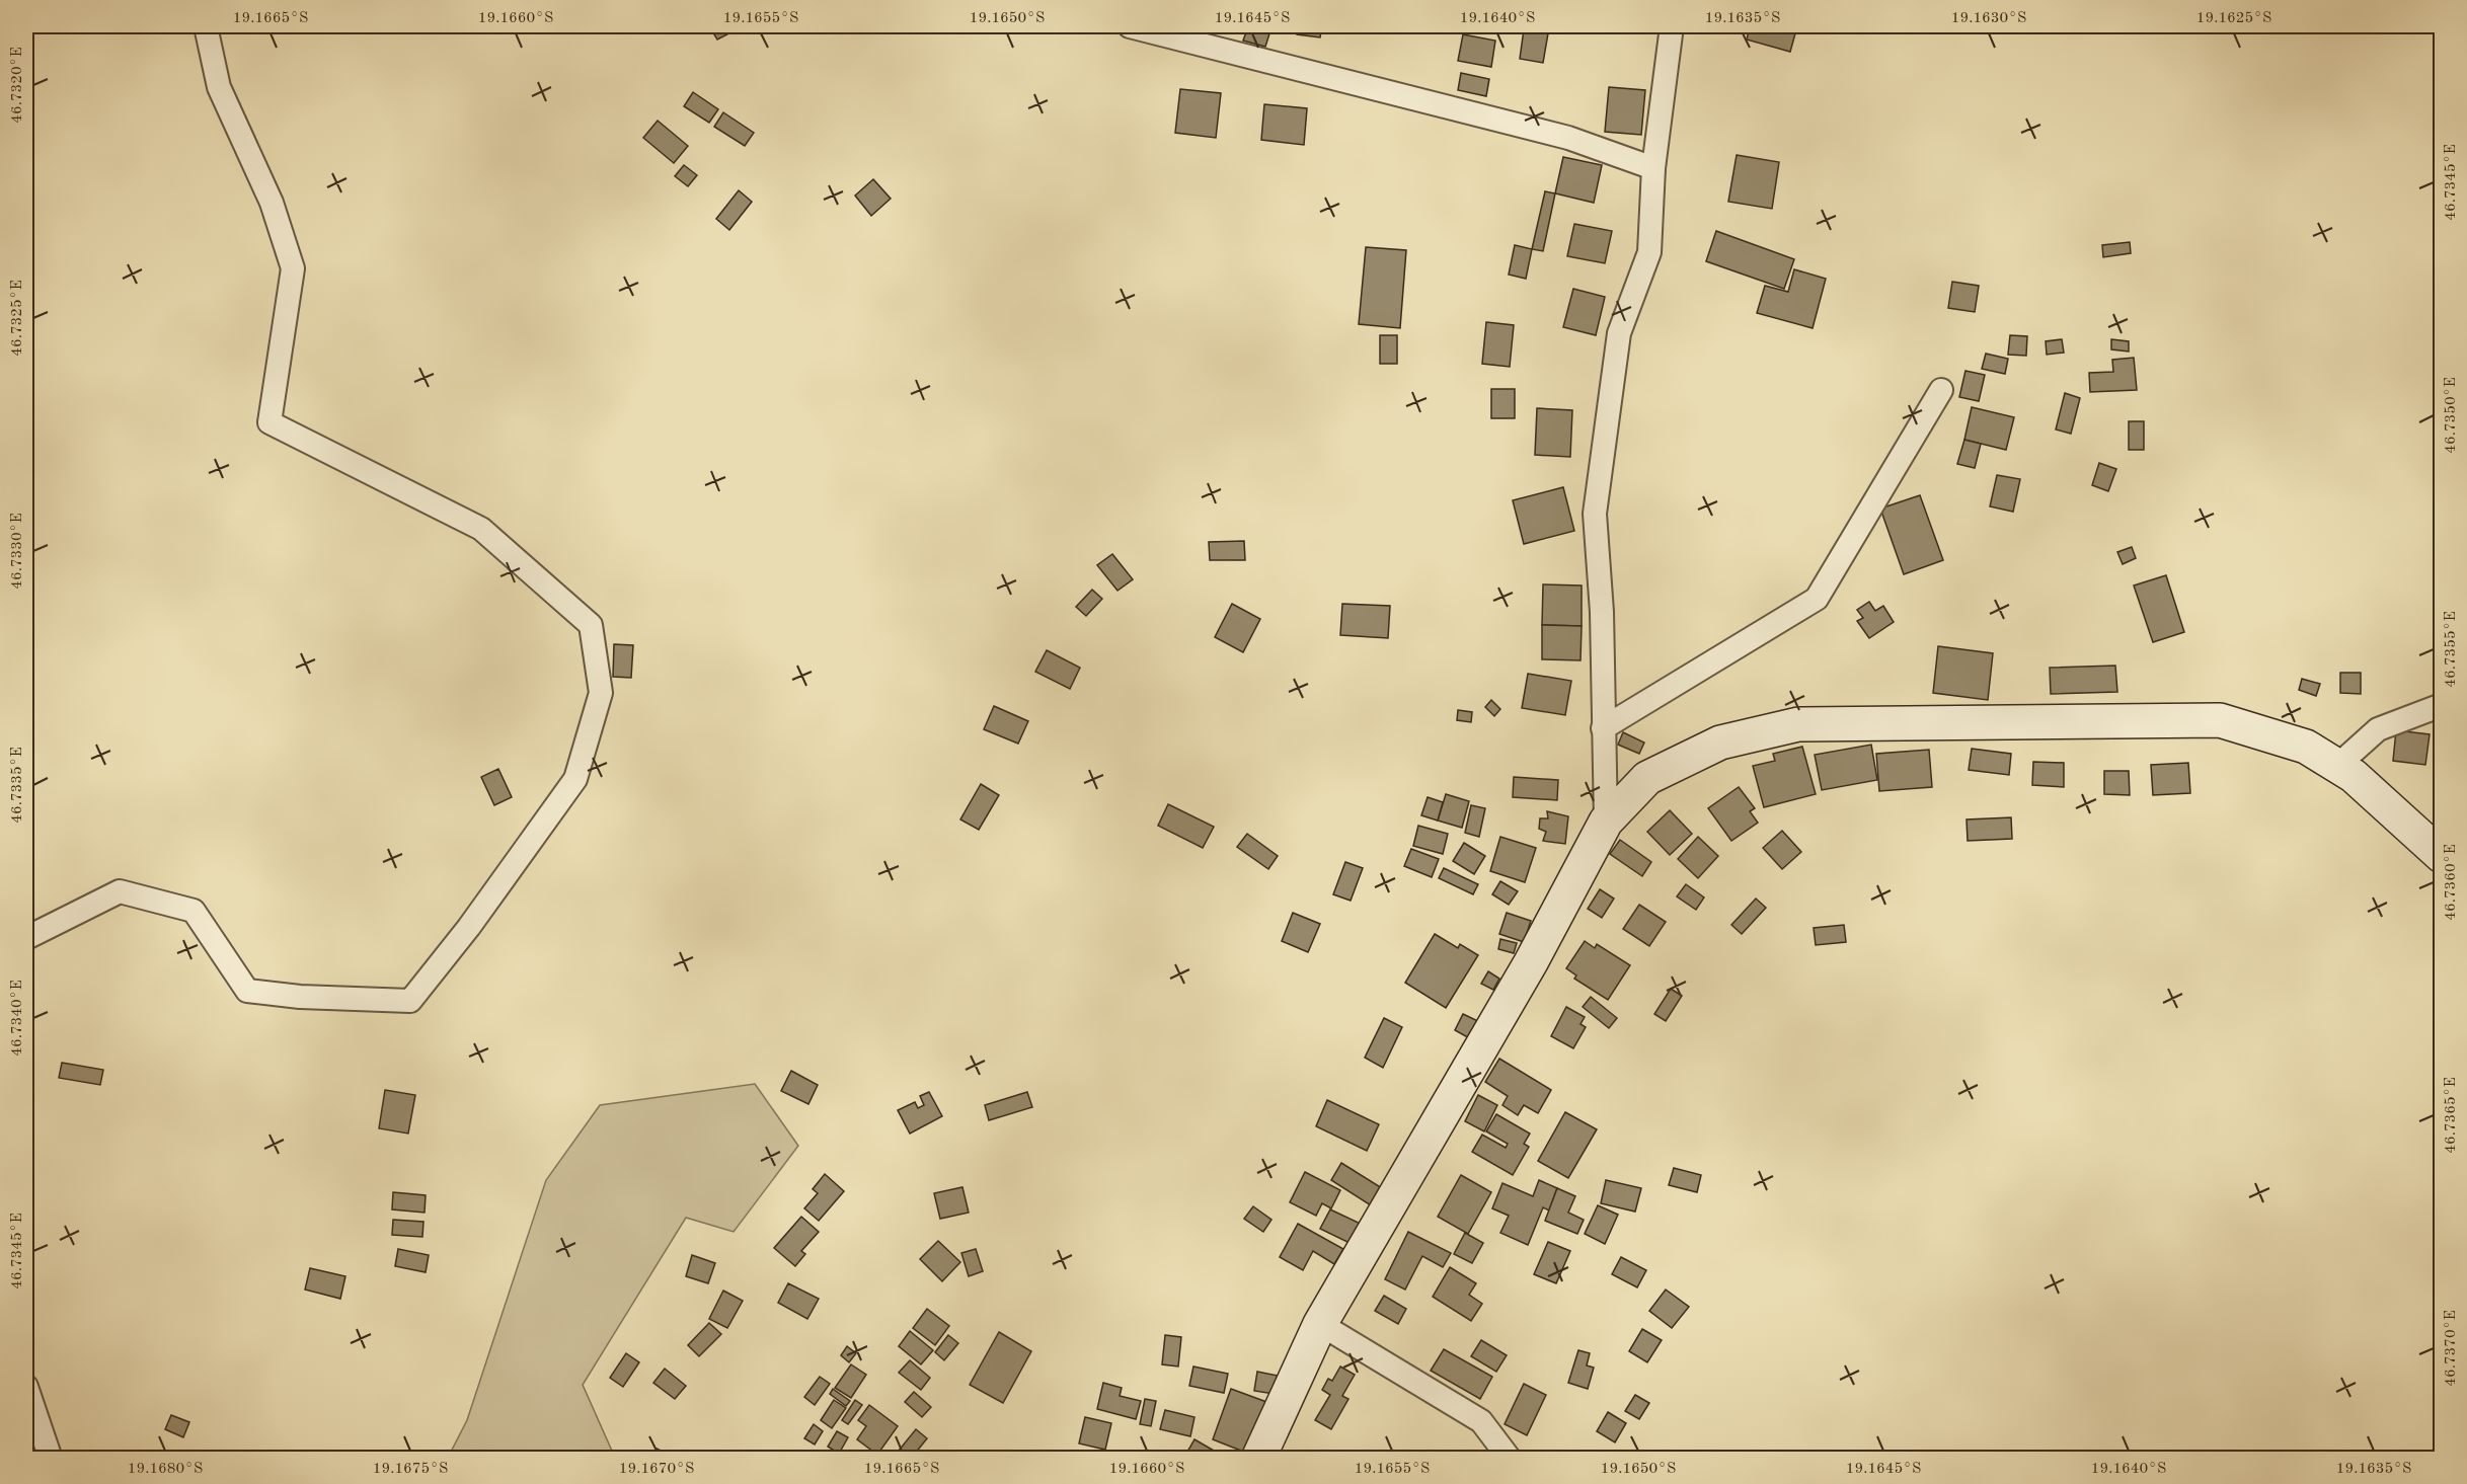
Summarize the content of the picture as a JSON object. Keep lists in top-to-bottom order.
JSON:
{
  "coordinates": [
    "19.1665°S",
    "19.1660°S",
    "19.1655°S",
    "19.1650°S",
    "19.1645°S",
    "19.1640°S",
    "19.1635°S",
    "19.1630°S",
    "19.1625°S",
    "46.7320°E",
    "46.7345°E",
    "46.7325°E",
    "46.7350°E",
    "46.7330°E",
    "46.7355°E",
    "46.7335°E",
    "46.7360°E",
    "46.7340°E",
    "46.7365°E",
    "46.7370°E",
    "19.1680°S",
    "19.1675°S",
    "19.1670°S"
  ]
}
